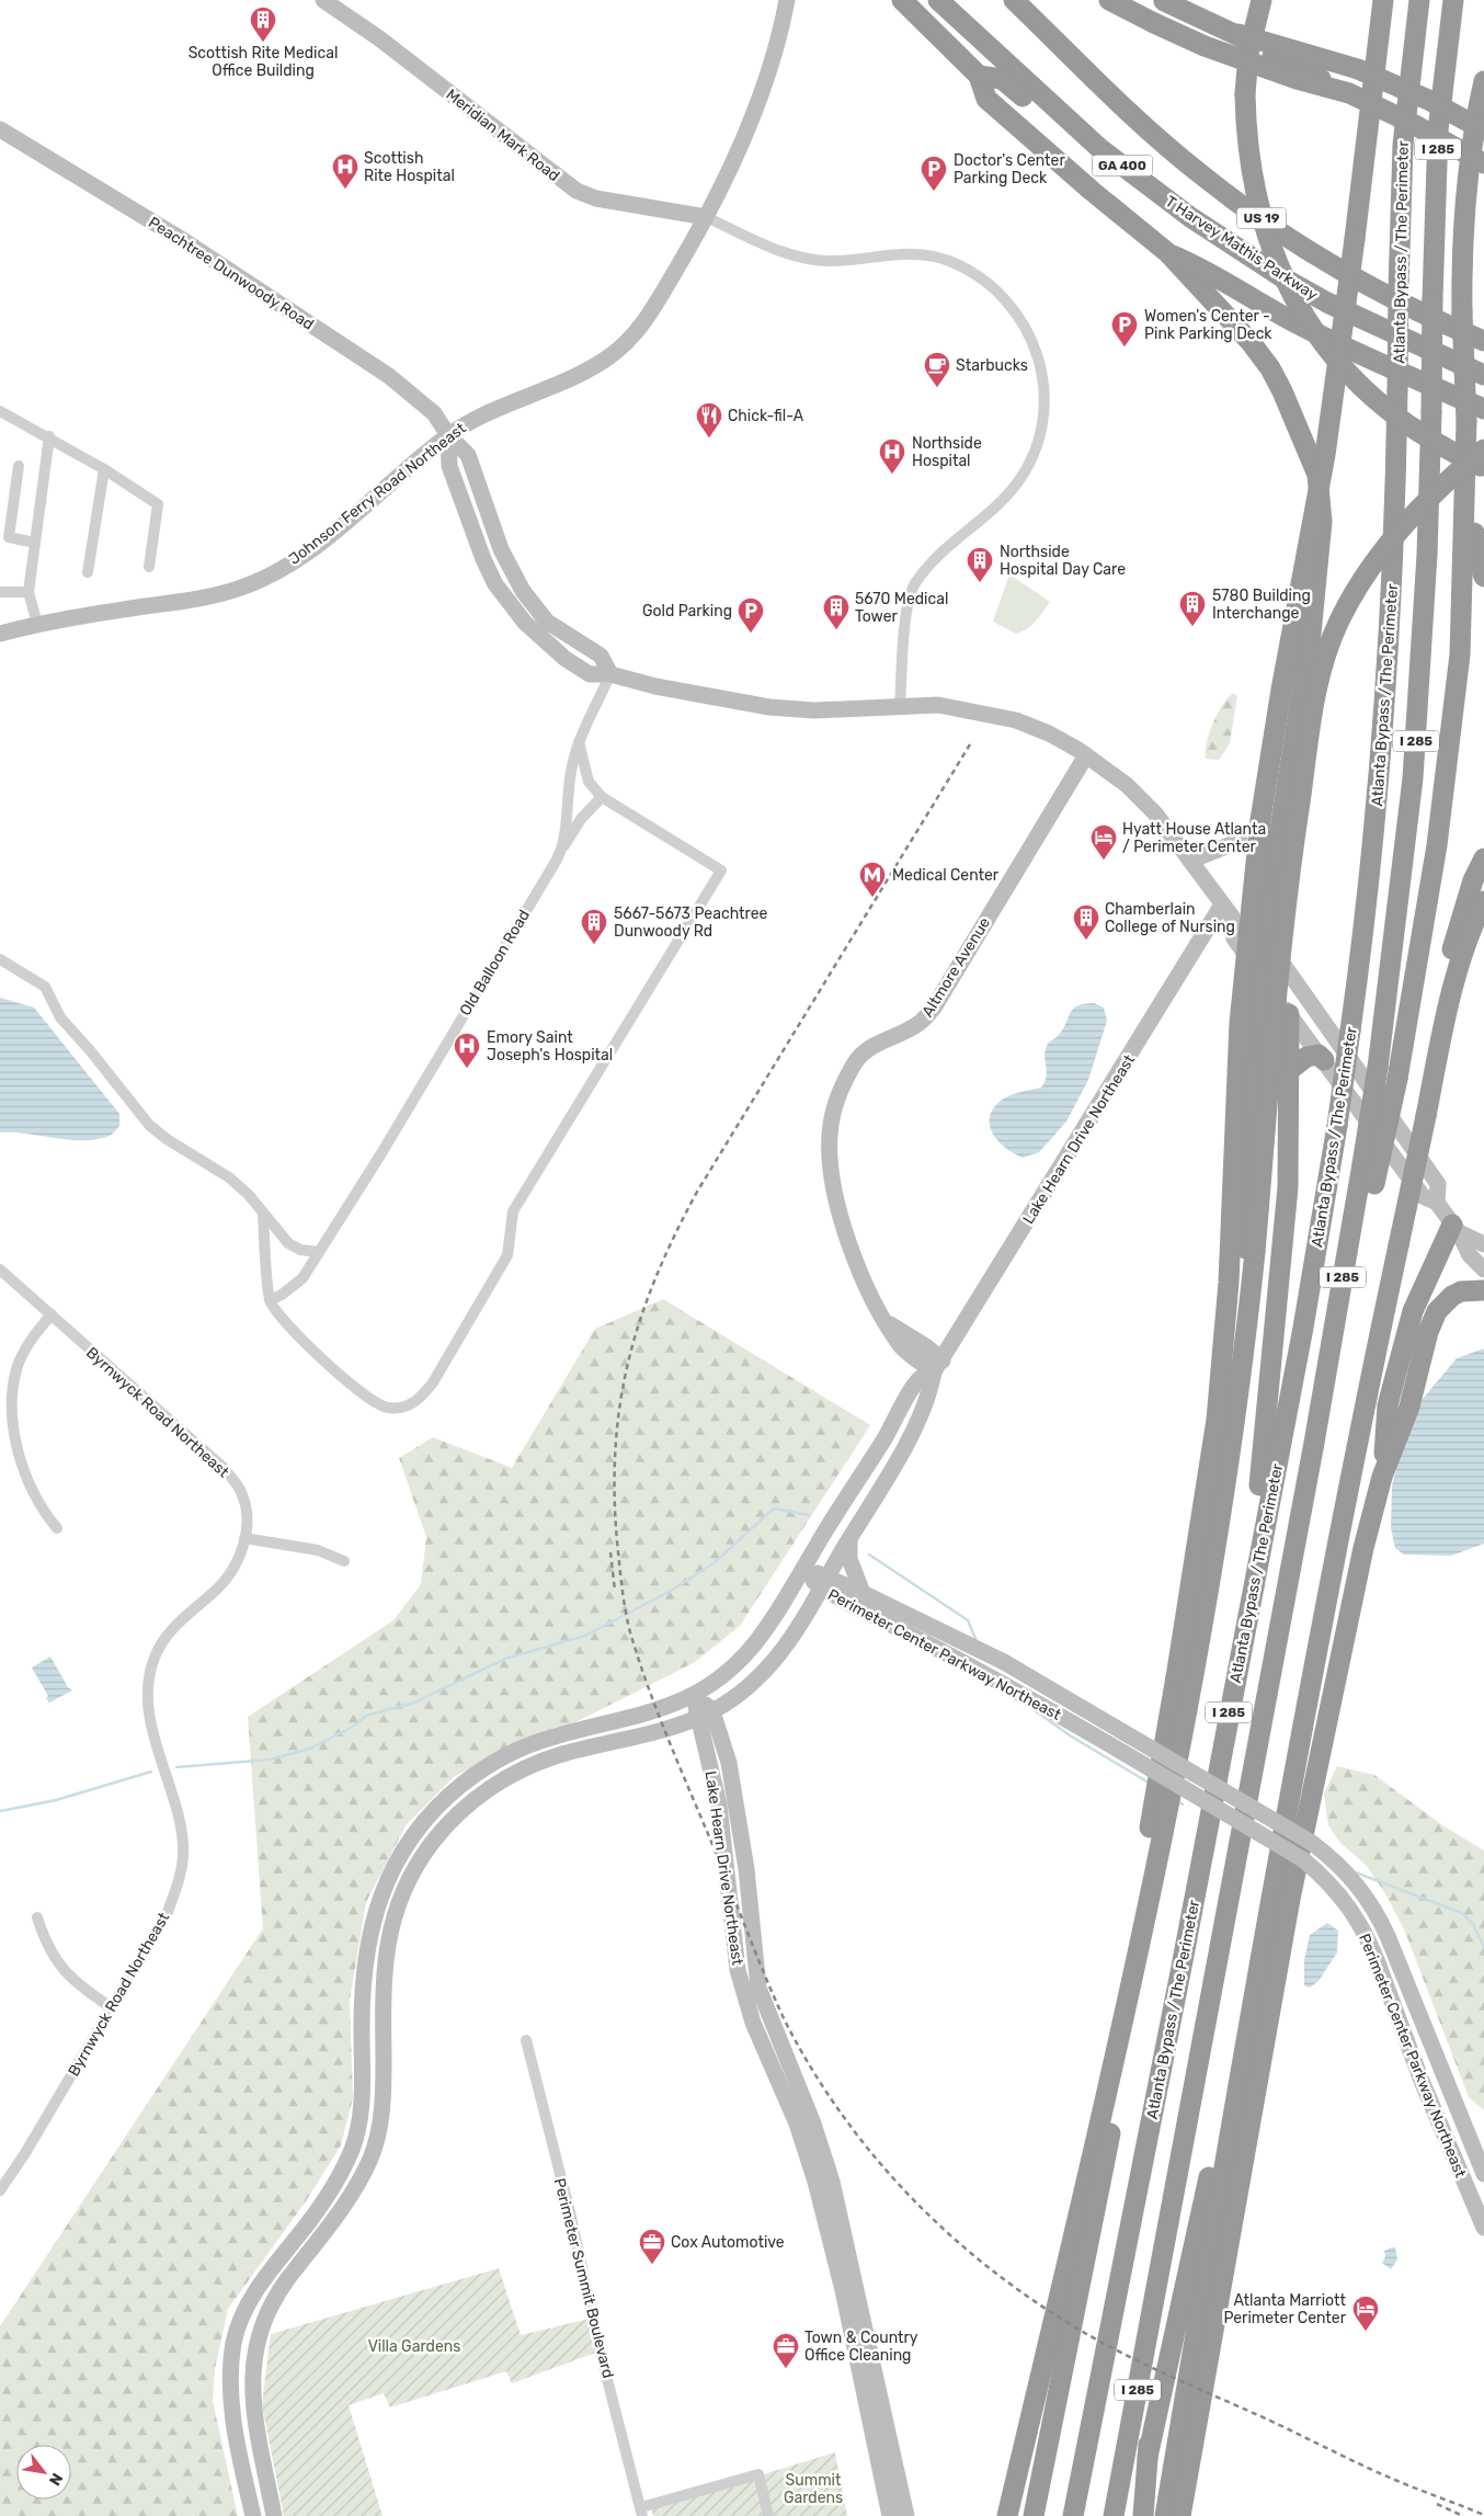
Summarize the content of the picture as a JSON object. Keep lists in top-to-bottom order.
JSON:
{
  "streets": {
    "highway": [
      "I 285",
      "GA 400",
      "US 19",
      "T Harvey Mathis Parkway",
      "Atlanta Bypass / The Perimeter"
    ],
    "main road": [
      "Meridian Mark Road",
      "Peachtree Dunwoody Road",
      "Johnson Ferry Road Northeast",
      "Altmore Avenue",
      "Lake Hearn Drive Northeast",
      "Perimeter Center Parkway Northeast"
    ],
    "street": ["Old Balloon Road", "Byrnwyck Road Northeast", "Perimeter Summit Boulevard"]
  },
  "crossings": [
    ["Meridian Mark Road", "Johnson Ferry Road Northeast"],
    ["Peachtree Dunwoody Road", "Johnson Ferry Road Northeast"],
    ["Altmore Avenue", "Lake Hearn Drive Northeast"],
    ["Lake Hearn Drive Northeast", "Perimeter Center Parkway Northeast"]
  ],
  "parks": ["Villa Gardens", "Summit Gardens"],
  "places": {
    "building": [
      "Scottish Rite Medical Office Building",
      "Northside Hospital Day Care",
      "5780 Building Interchange",
      "5670 Medical Tower",
      "Chamberlain College of Nursing",
      "5667-5673 Peachtree Dunwoody Rd"
    ],
    "hospital": ["Scottish Rite Hospital", "Northside Hospital", "Emory Saint Joseph's Hospital"],
    "parking": ["Doctor's Center Parking Deck", "Women's Center - Pink Parking Deck", "Gold Parking"],
    "cafe": ["Starbucks"],
    "restaurant": ["Chick-fil-A"],
    "hotel": ["Hyatt House Atlanta / Perimeter Center", "Atlanta Marriott Perimeter Center"],
    "metro station": ["Medical Center"],
    "office": ["Cox Automotive", "Town & Country Office Cleaning"]
  },
  "north": "bottom right"
}
